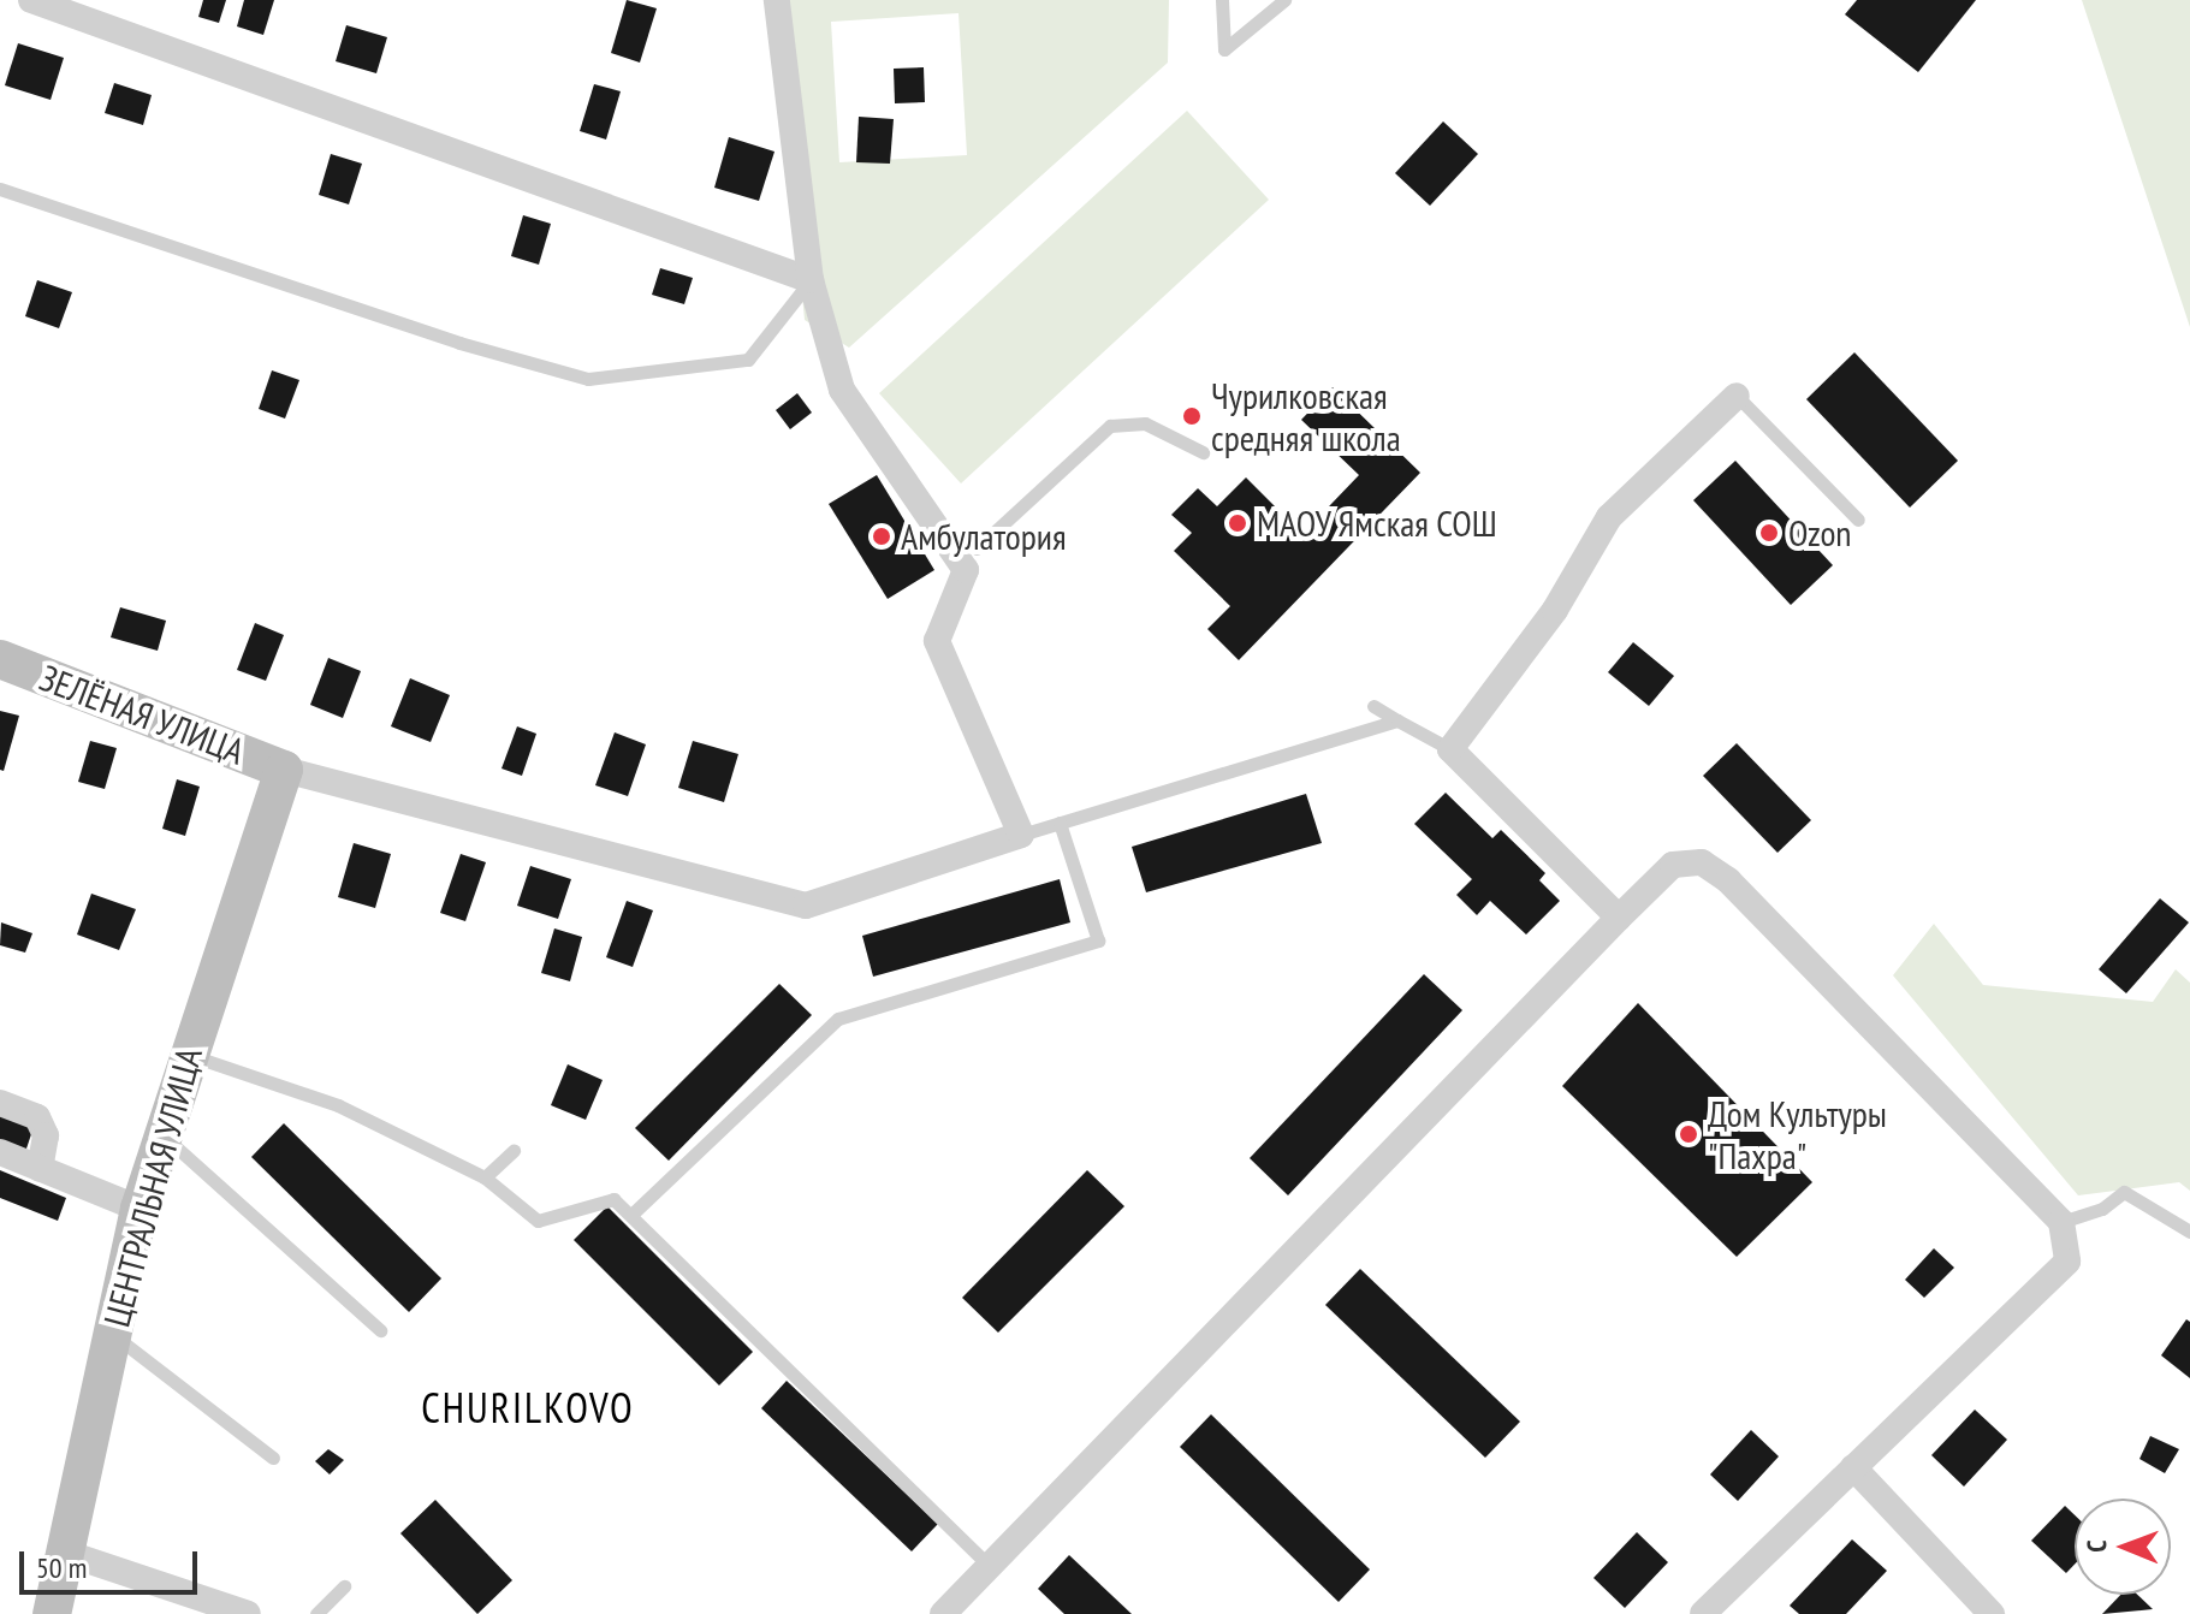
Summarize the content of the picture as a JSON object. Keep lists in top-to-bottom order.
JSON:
{
  "streets": {
    "street": ["ЗЕЛЁНАЯ УЛИЦА", "ЦЕНТРАЛЬНАЯ УЛИЦА"]
  },
  "crossings": [
    ["ЗЕЛЁНАЯ УЛИЦА", "ЦЕНТРАЛЬНАЯ УЛИЦА"]
  ],
  "districts": ["CHURILKOVO"],
  "places": [
    "Чурилковская средняя школа",
    "МАОУ Ямская СОШ",
    "Ozon",
    "Амбулатория",
    "Дом Культуры \"Пахра\""
  ],
  "scale_bar": "50 m",
  "north": "left"
}
